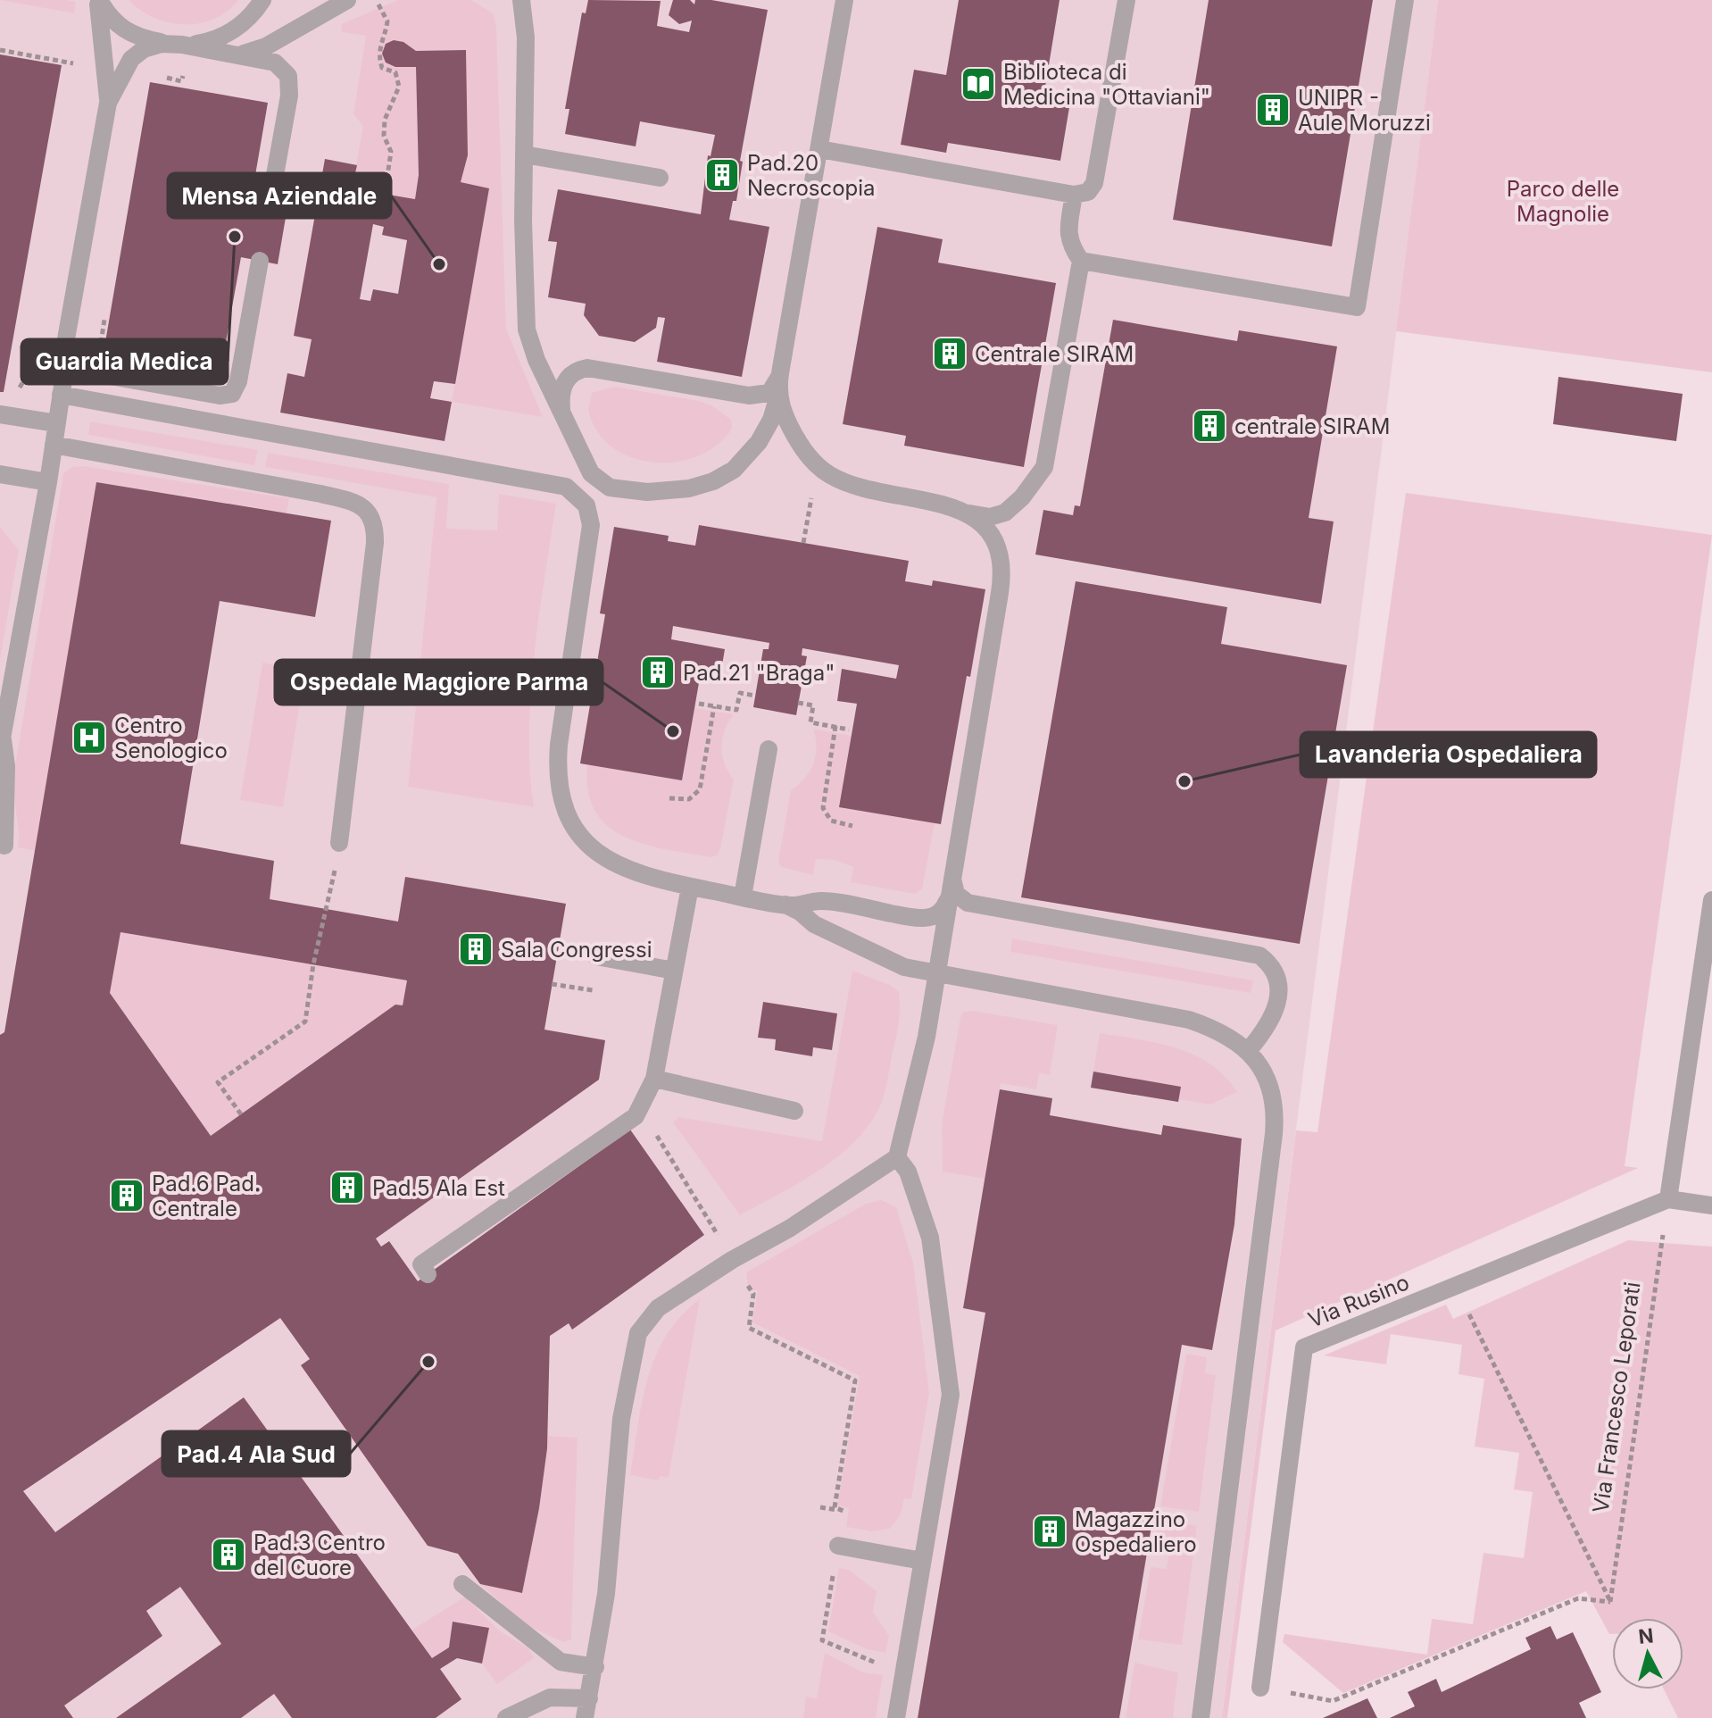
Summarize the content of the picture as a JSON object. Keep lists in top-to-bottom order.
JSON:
{
  "streets": {
    "street": ["Via Rusino"],
    "path": ["Via Francesco Leporati"]
  },
  "crossings": [
    ["Via Rusino", "Via Francesco Leporati"]
  ],
  "parks": ["Parco delle Magnolie"],
  "places": {
    "library": ["Biblioteca di Medicina \"Ottaviani\""],
    "building": [
      "UNIPR - Aule Moruzzi",
      "Pad.20 Necroscopia",
      "Centrale SIRAM",
      "centrale SIRAM",
      "Pad.21 \"Braga\"",
      "Sala Congressi",
      "Pad.5 Ala Est",
      "Pad.6 Pad. Centrale",
      "Magazzino Ospedaliero",
      "Pad.3 Centro del Cuore"
    ],
    "other": [
      "Guardia Medica",
      "Mensa Aziendale",
      "Ospedale Maggiore Parma",
      "Lavanderia Ospedaliera",
      "Pad.4 Ala Sud"
    ],
    "hospital": ["Centro Senologico"]
  },
  "north": "top"
}
